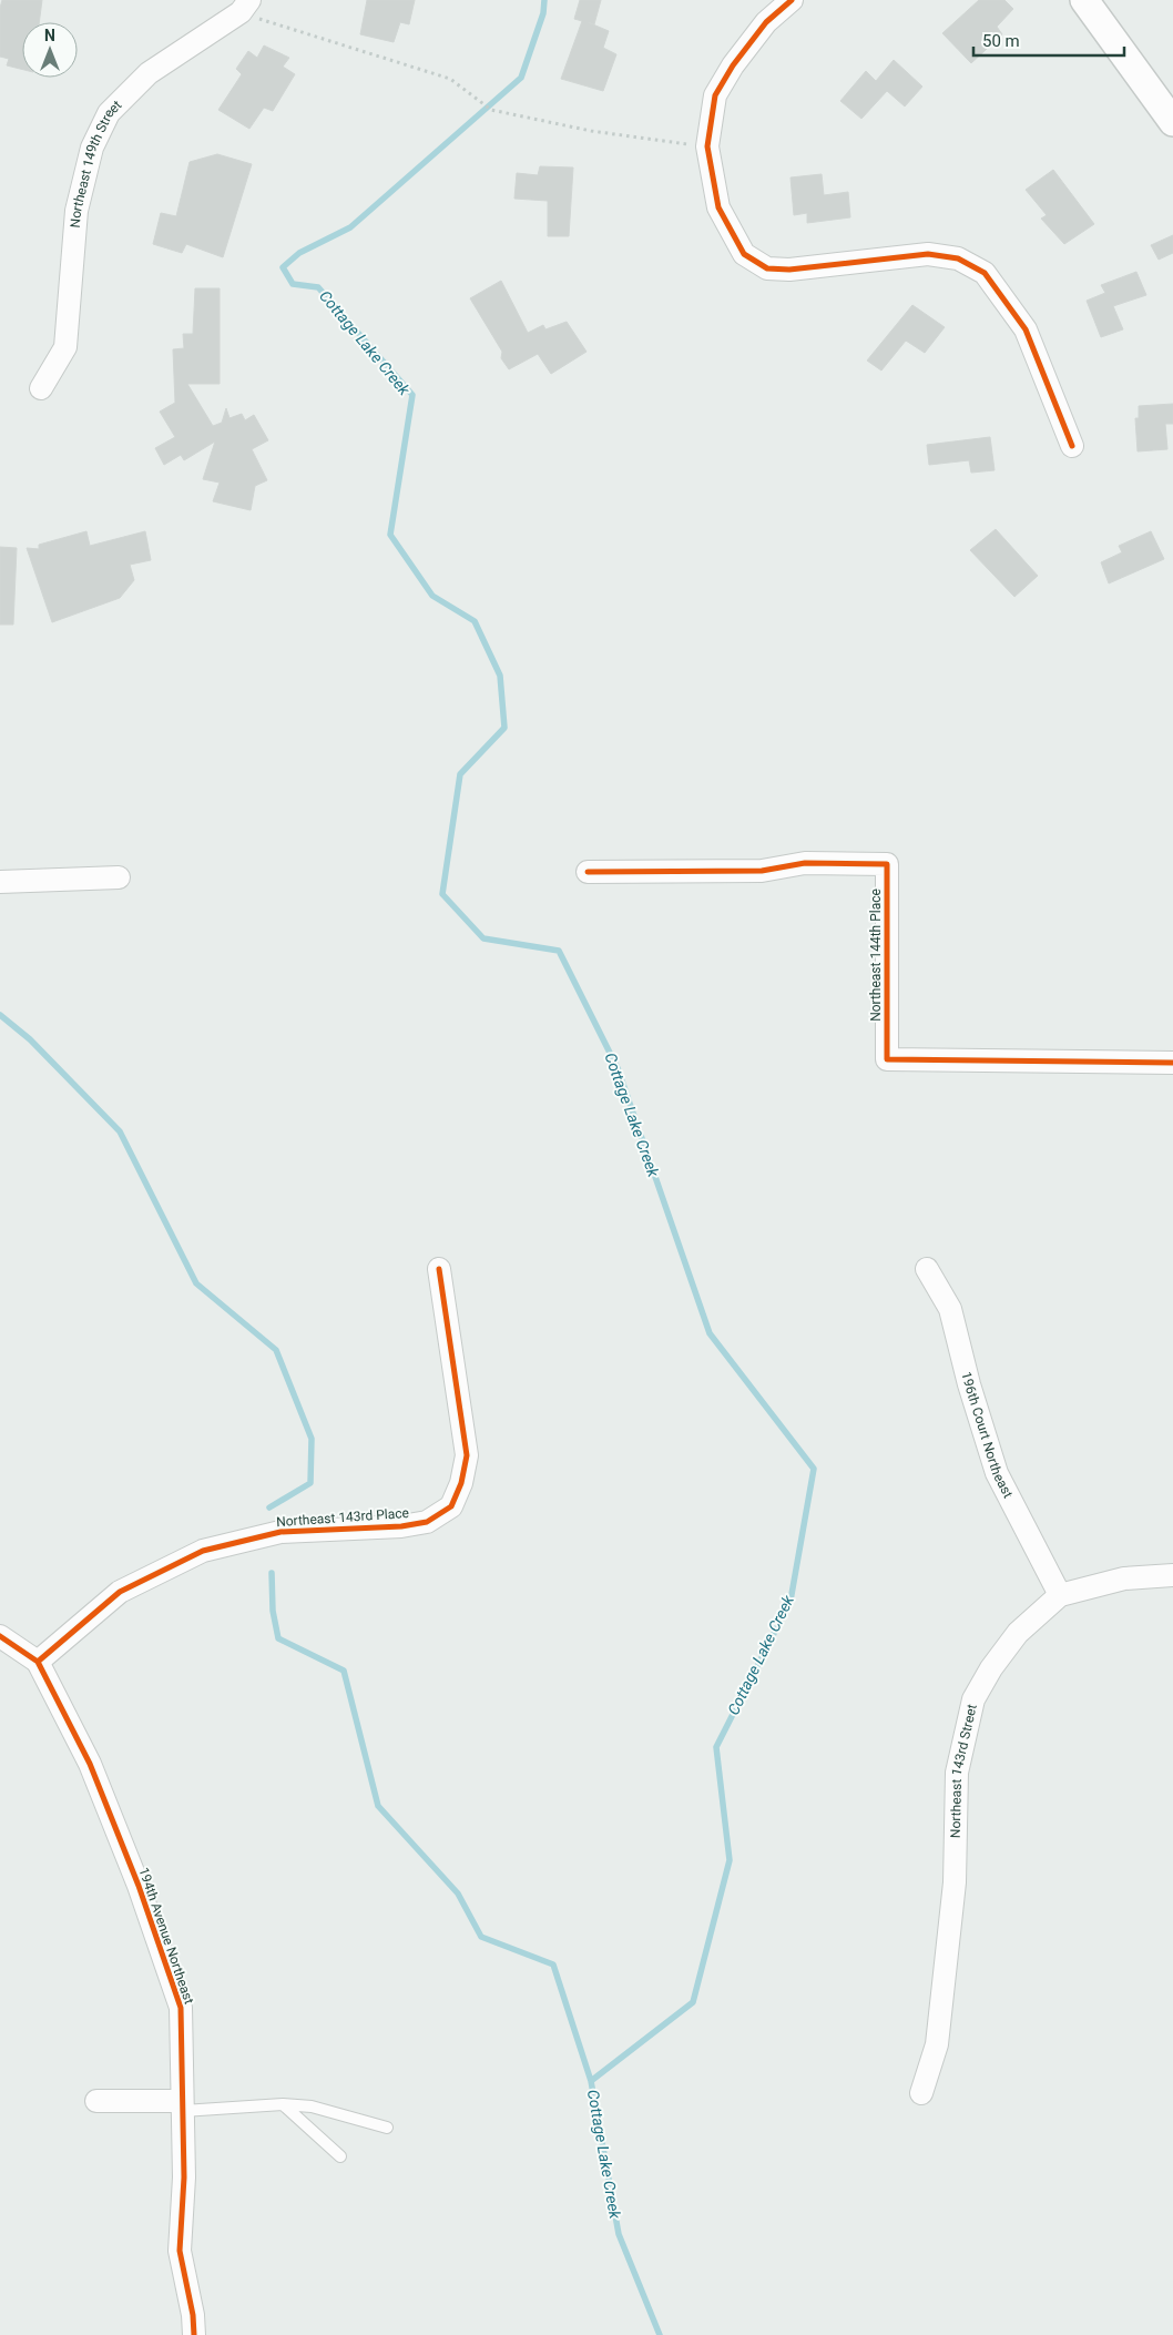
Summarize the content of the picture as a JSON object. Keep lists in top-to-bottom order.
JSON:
{
  "streets": {
    "street": [
      "Northeast 149th Street",
      "Northeast 144th Place",
      "196th Court Northeast",
      "Northeast 143rd Place",
      "Northeast 143rd Street",
      "194th Avenue Northeast"
    ]
  },
  "crossings": [
    ["196th Court Northeast", "Northeast 143rd Street"],
    ["Northeast 143rd Place", "194th Avenue Northeast"]
  ],
  "water": ["Cottage Lake Creek"],
  "scale_bar": "50 m",
  "north": "top"
}
